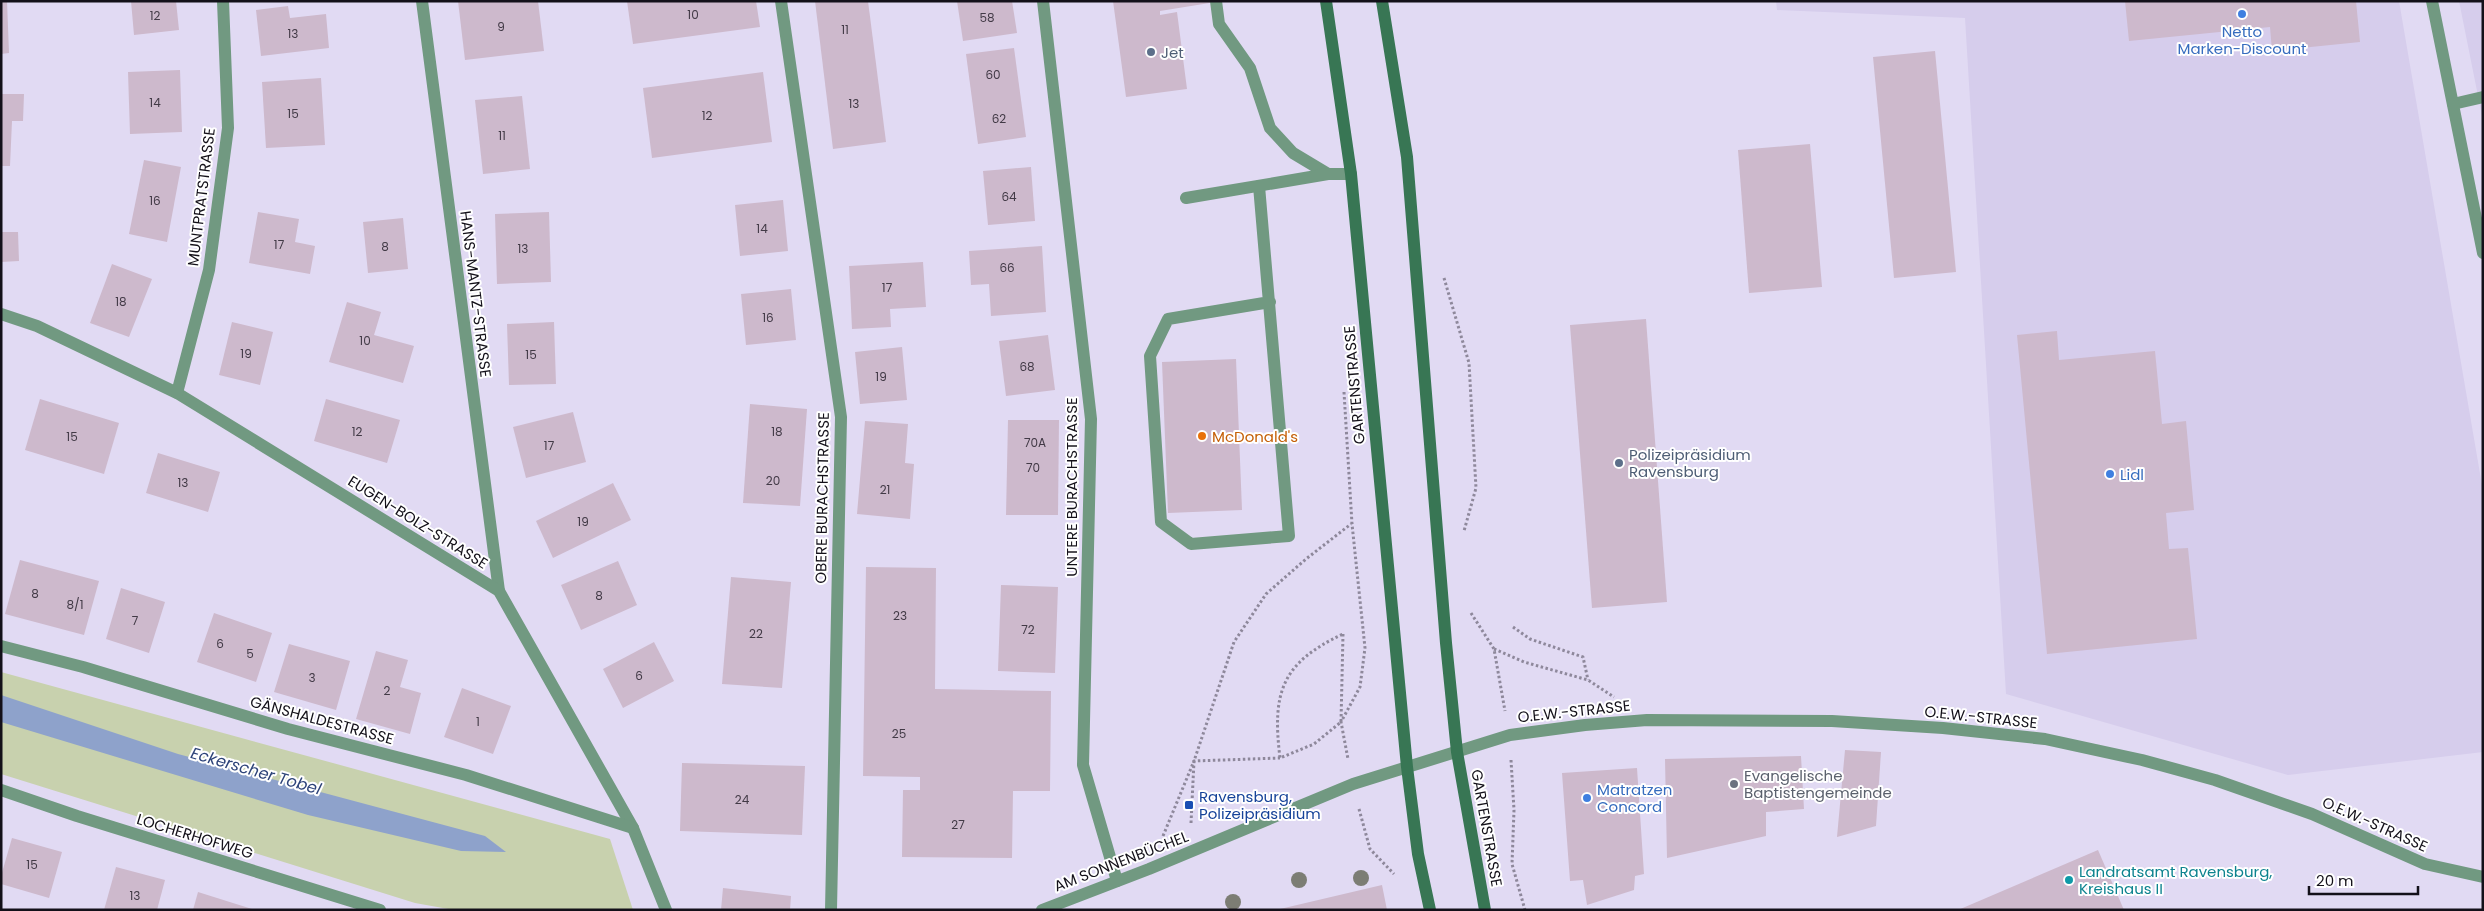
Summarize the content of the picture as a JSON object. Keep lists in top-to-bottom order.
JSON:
{
  "streets": {
    "main road": ["GARTENSTRASSE"],
    "street": [
      "MUNTPRATSTRASSE",
      "HANS-MANTZ-STRASSE",
      "UNTERE BURACHSTRASSE",
      "OBERE BURACHSTRASSE",
      "EUGEN-BOLZ-STRASSE",
      "O.E.W.-STRASSE",
      "GÄNSHALDESTRASSE",
      "LOCHERHOFWEG",
      "AM SONNENBÜCHEL"
    ]
  },
  "crossings": [
    ["MUNTPRATSTRASSE", "EUGEN-BOLZ-STRASSE"],
    ["HANS-MANTZ-STRASSE", "EUGEN-BOLZ-STRASSE"],
    ["GARTENSTRASSE", "O.E.W.-STRASSE"],
    ["GARTENSTRASSE", "AM SONNENBÜCHEL"],
    ["UNTERE BURACHSTRASSE", "AM SONNENBÜCHEL"],
    ["EUGEN-BOLZ-STRASSE", "GÄNSHALDESTRASSE"]
  ],
  "water": ["Eckerscher Tobel"],
  "places": {
    "other": [
      "Netto Marken-Discount",
      "Jet",
      "McDonald's",
      "Polizeipräsidium Ravensburg",
      "Lidl",
      "Evangelische Baptistengemeinde",
      "Matratzen Concord",
      "Landratsamt Ravensburg, Kreishaus II"
    ],
    "transit": ["Ravensburg, Polizeipräsidium"]
  },
  "house_numbers": [
    "10",
    "12",
    "58",
    "9",
    "11",
    "13",
    "60",
    "14",
    "13",
    "15",
    "12",
    "62",
    "11",
    "64",
    "16",
    "14",
    "17",
    "8",
    "13",
    "66",
    "17",
    "18",
    "16",
    "10",
    "19",
    "15",
    "68",
    "19",
    "12",
    "18",
    "15",
    "70A",
    "17",
    "70",
    "20",
    "13",
    "21",
    "19",
    "8",
    "8",
    "8/1",
    "23",
    "7",
    "72",
    "22",
    "6",
    "5",
    "6",
    "3",
    "2",
    "1",
    "25",
    "24",
    "27",
    "15",
    "13"
  ],
  "scale_bar": "20 m"
}
